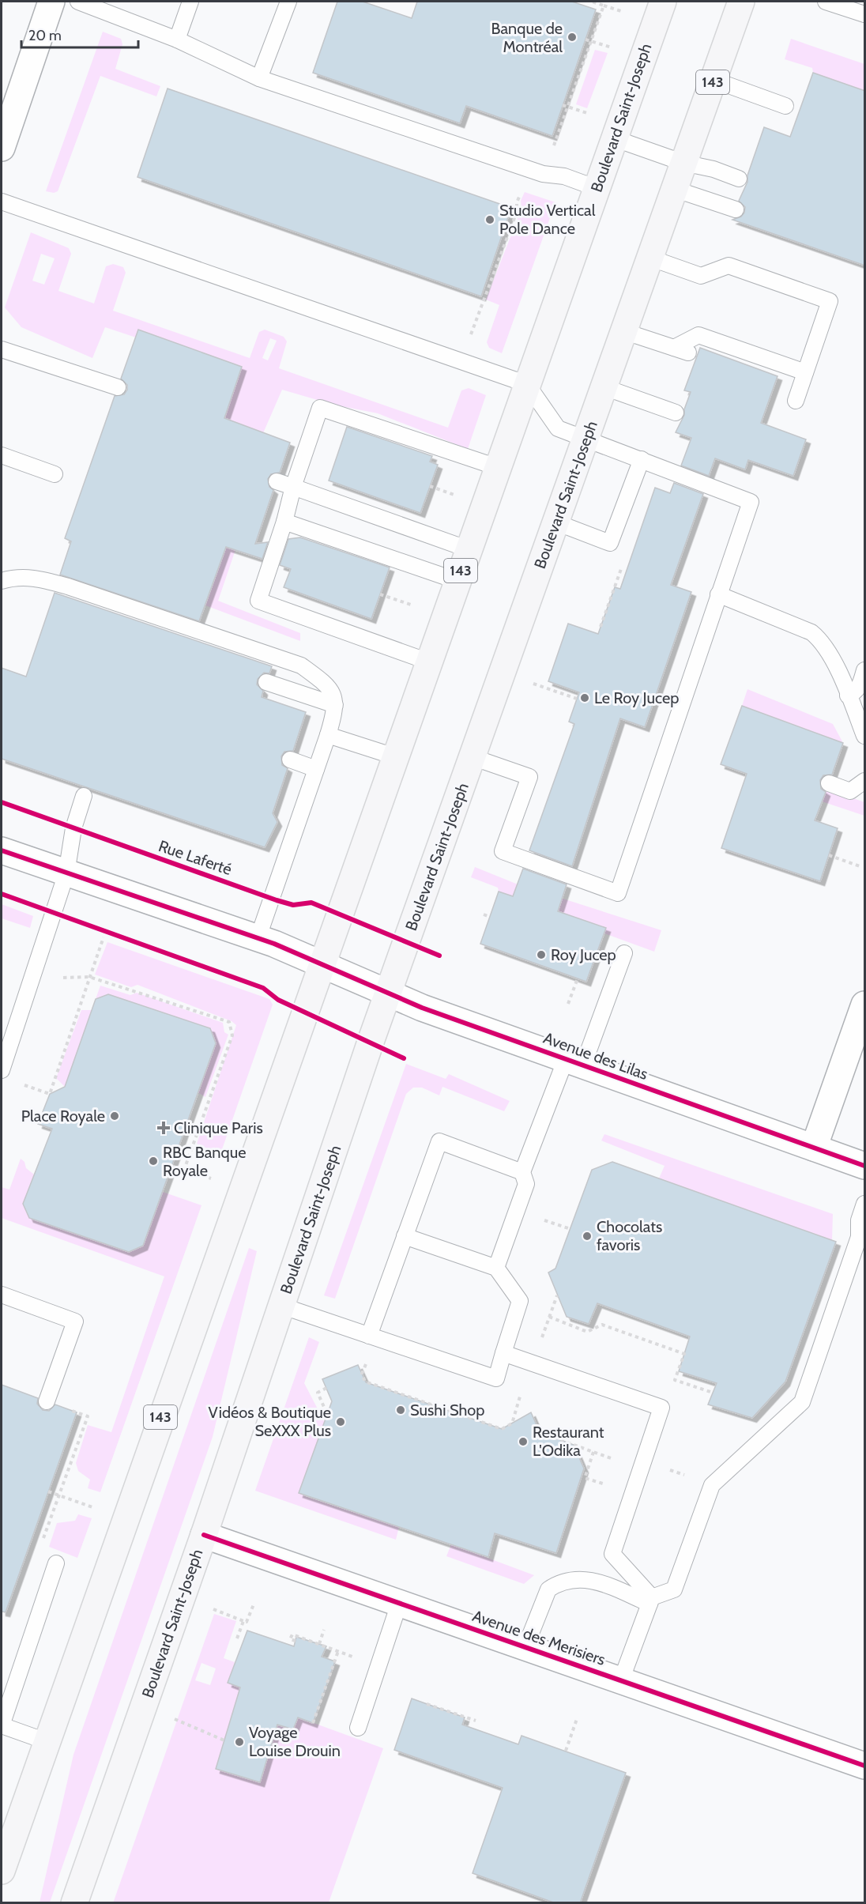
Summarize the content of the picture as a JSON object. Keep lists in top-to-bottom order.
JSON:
{
  "streets": {
    "main road": ["143", "Boulevard Saint-Joseph"],
    "street": ["Avenue des Lilas", "Avenue des Merisiers"],
    "cycle path": ["Rue Laferté"]
  },
  "crossings": [
    ["Boulevard Saint-Joseph", "Avenue des Lilas"],
    ["Boulevard Saint-Joseph", "Avenue des Merisiers"]
  ],
  "places": {
    "other": [
      "Banque de Montréal",
      "Studio Vertical Pole Dance",
      "Le Roy Jucep",
      "Roy Jucep",
      "Place Royale",
      "RBC Banque Royale",
      "Chocolats favoris",
      "Sushi Shop",
      "Vidéos & Boutique SeXXX Plus",
      "Restaurant L'Odika",
      "Voyage Louise Drouin"
    ],
    "health": ["Clinique Paris"]
  },
  "scale_bar": "20 m"
}
